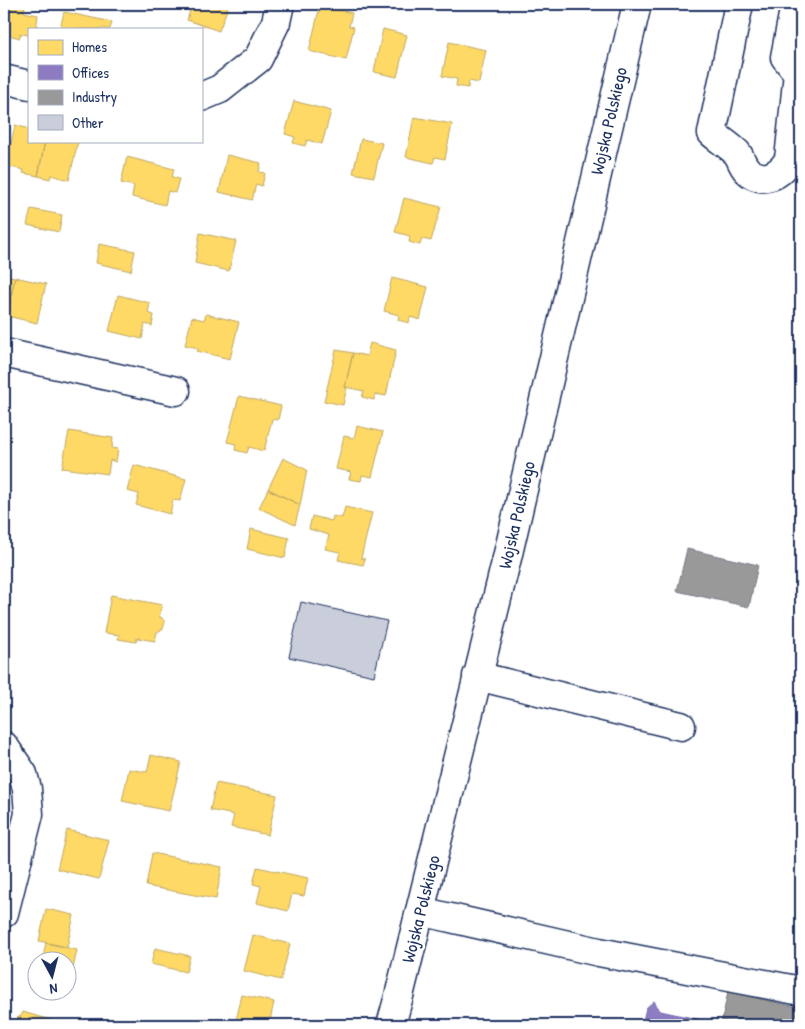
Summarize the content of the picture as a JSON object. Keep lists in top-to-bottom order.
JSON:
{
  "streets": {
    "main road": ["Wojska Polskiego"]
  },
  "legend": [
    "Homes",
    "Offices",
    "Industry",
    "Other"
  ],
  "north": "bottom"
}
